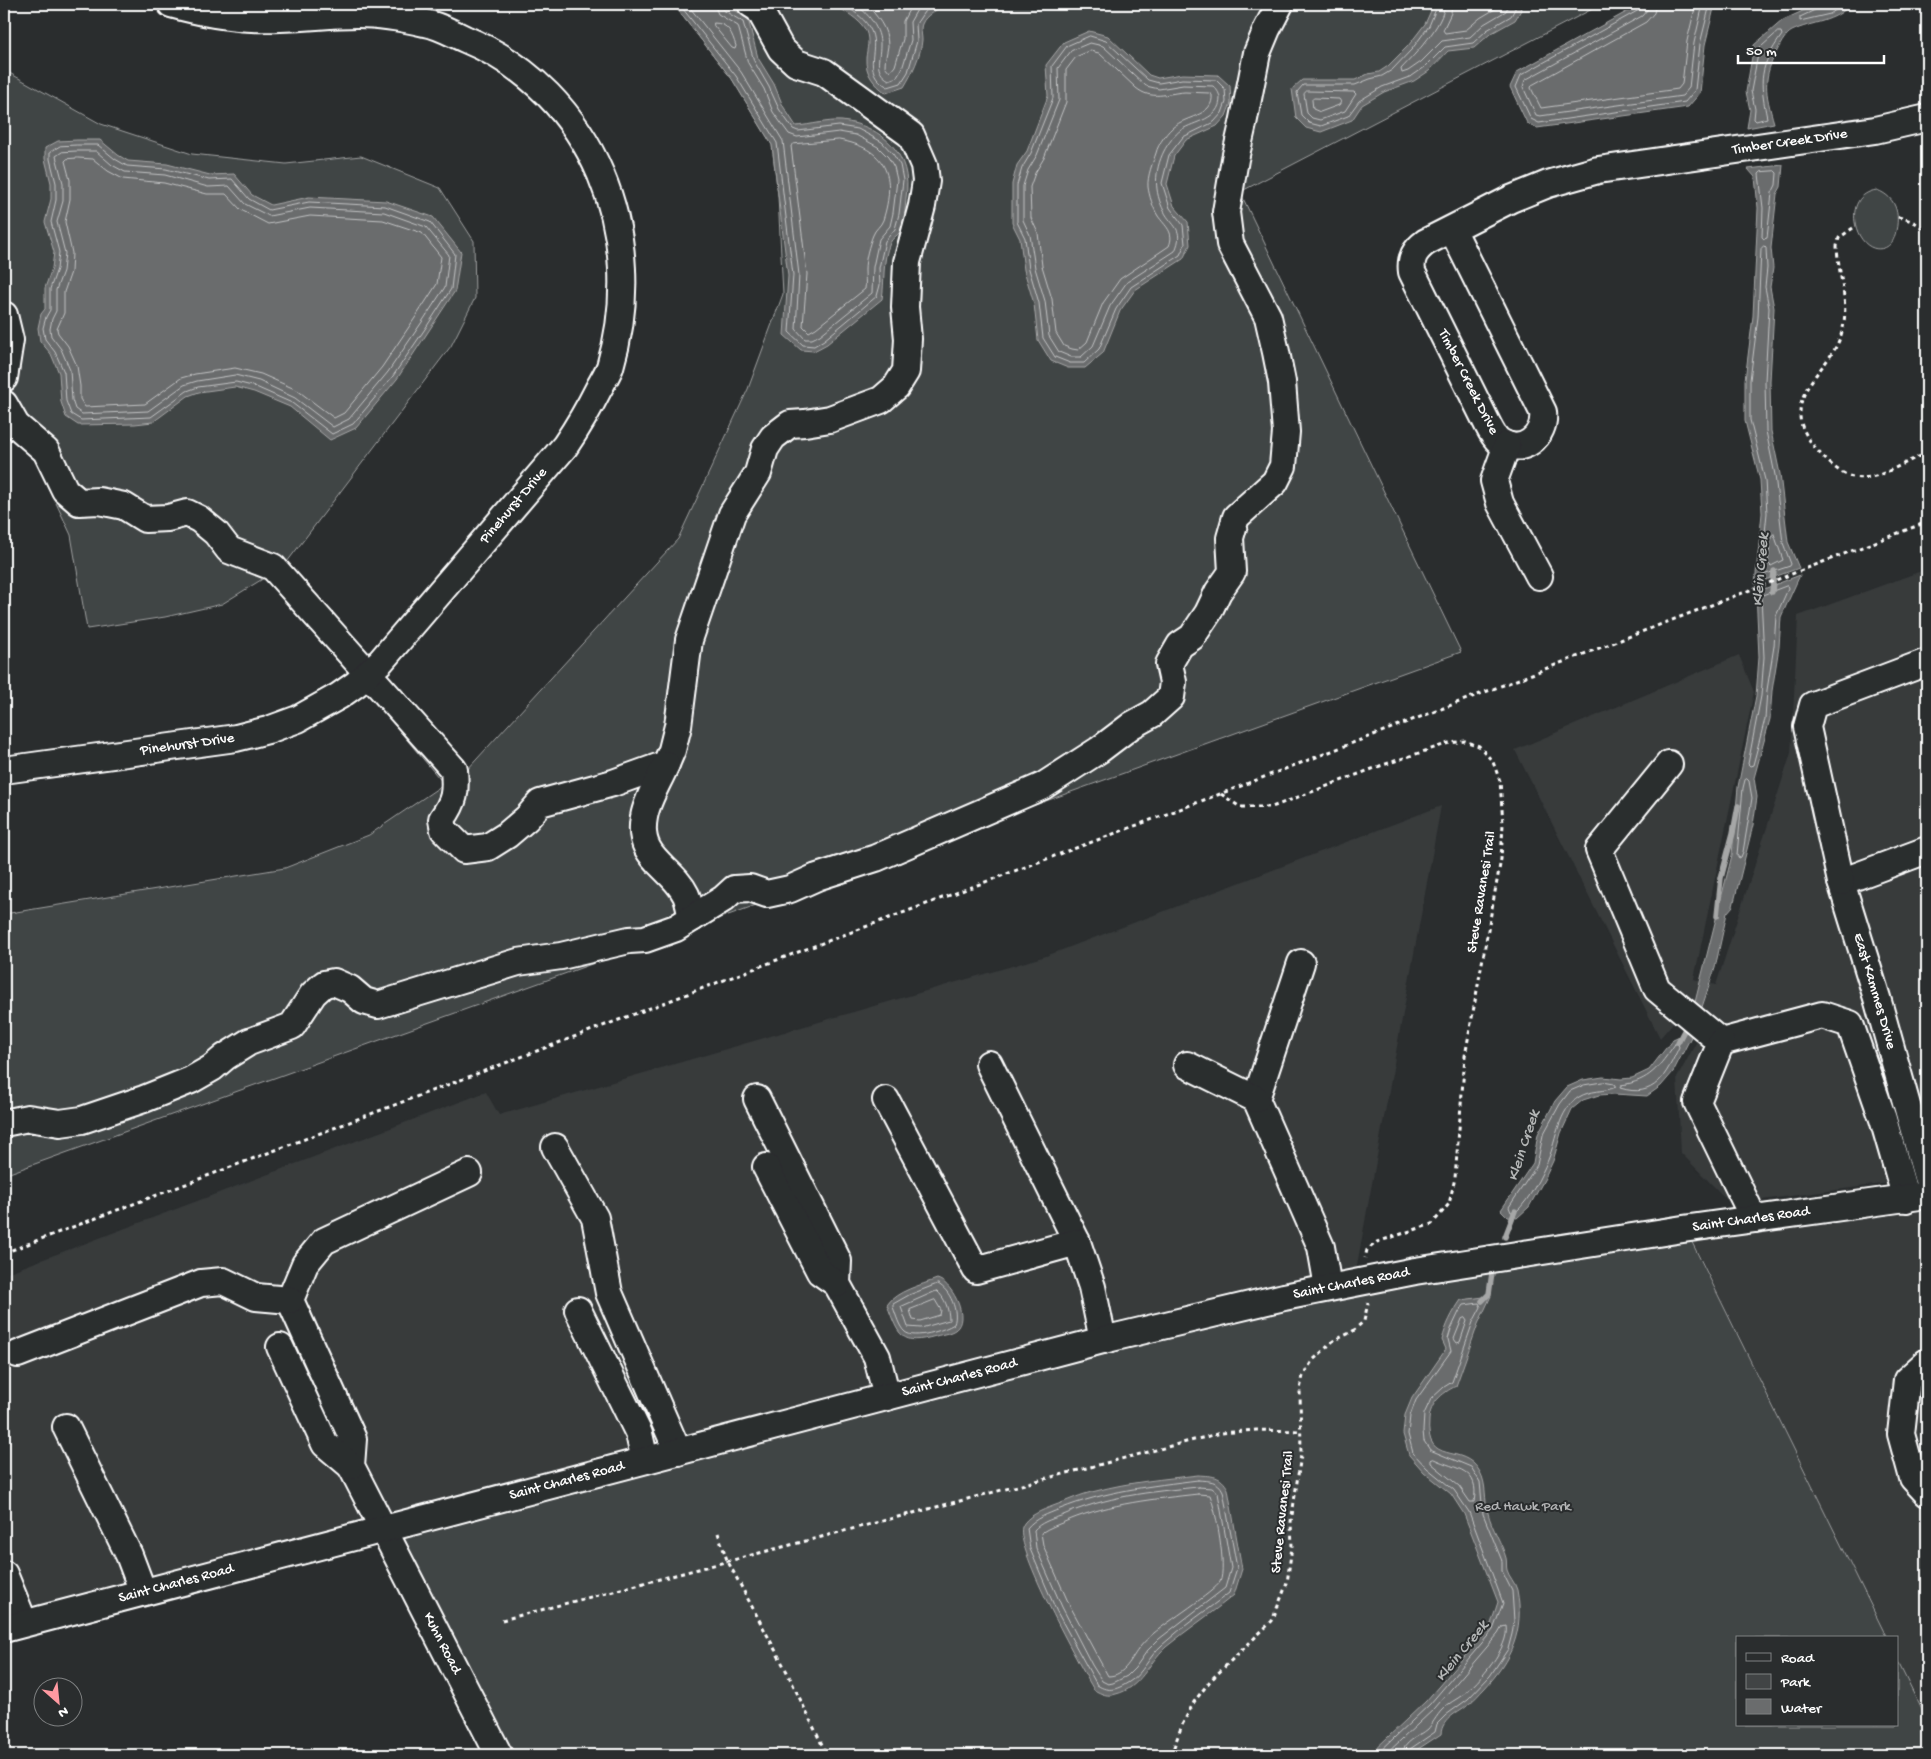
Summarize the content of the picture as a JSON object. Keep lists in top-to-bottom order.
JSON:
{
  "streets": {
    "street": [
      "Timber Creek Drive",
      "Pinehurst Drive",
      "East Kammes Drive",
      "Saint Charles Road",
      "Kuhn Road"
    ],
    "path": ["Steve Ravanesi Trail"]
  },
  "crossings": [
    ["Saint Charles Road", "Kuhn Road"]
  ],
  "water": ["Klein Creek"],
  "parks": ["Red Hawk Park"],
  "legend": ["Road", "Park", "Water"],
  "scale_bar": "50 m",
  "north": "bottom right"
}
